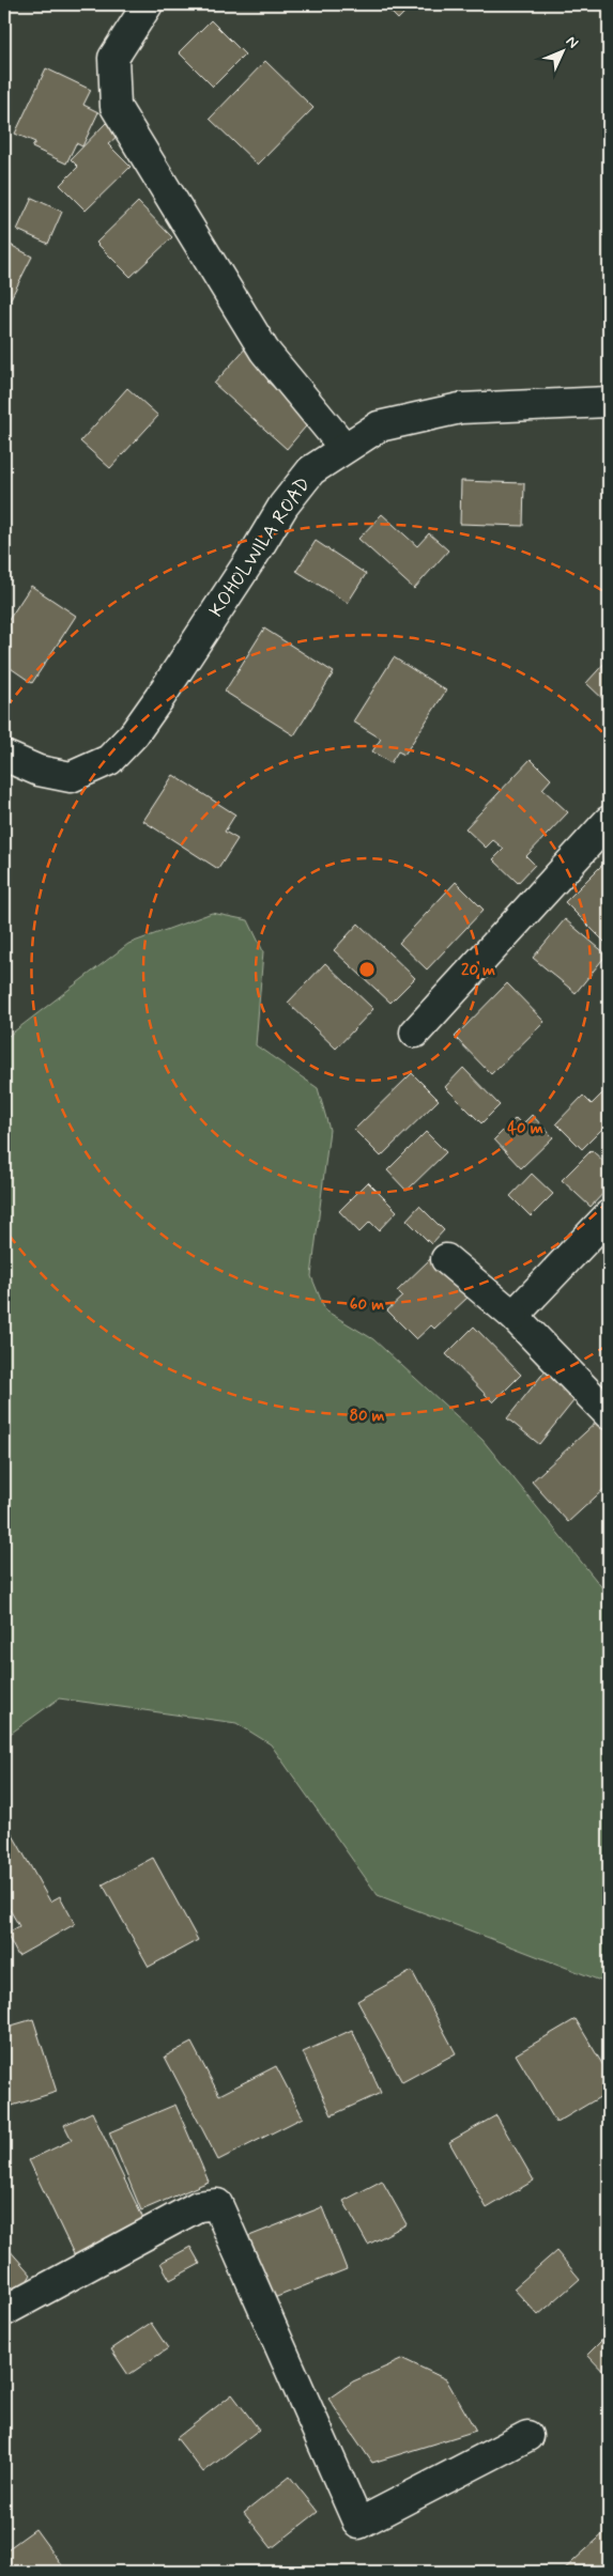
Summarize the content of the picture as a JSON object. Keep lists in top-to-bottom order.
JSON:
{
  "streets": {
    "street": ["KOHOLWILA ROAD"]
  },
  "north": "top right",
  "rings": [
    "20 m",
    "40 m",
    "60 m",
    "80 m"
  ]
}
